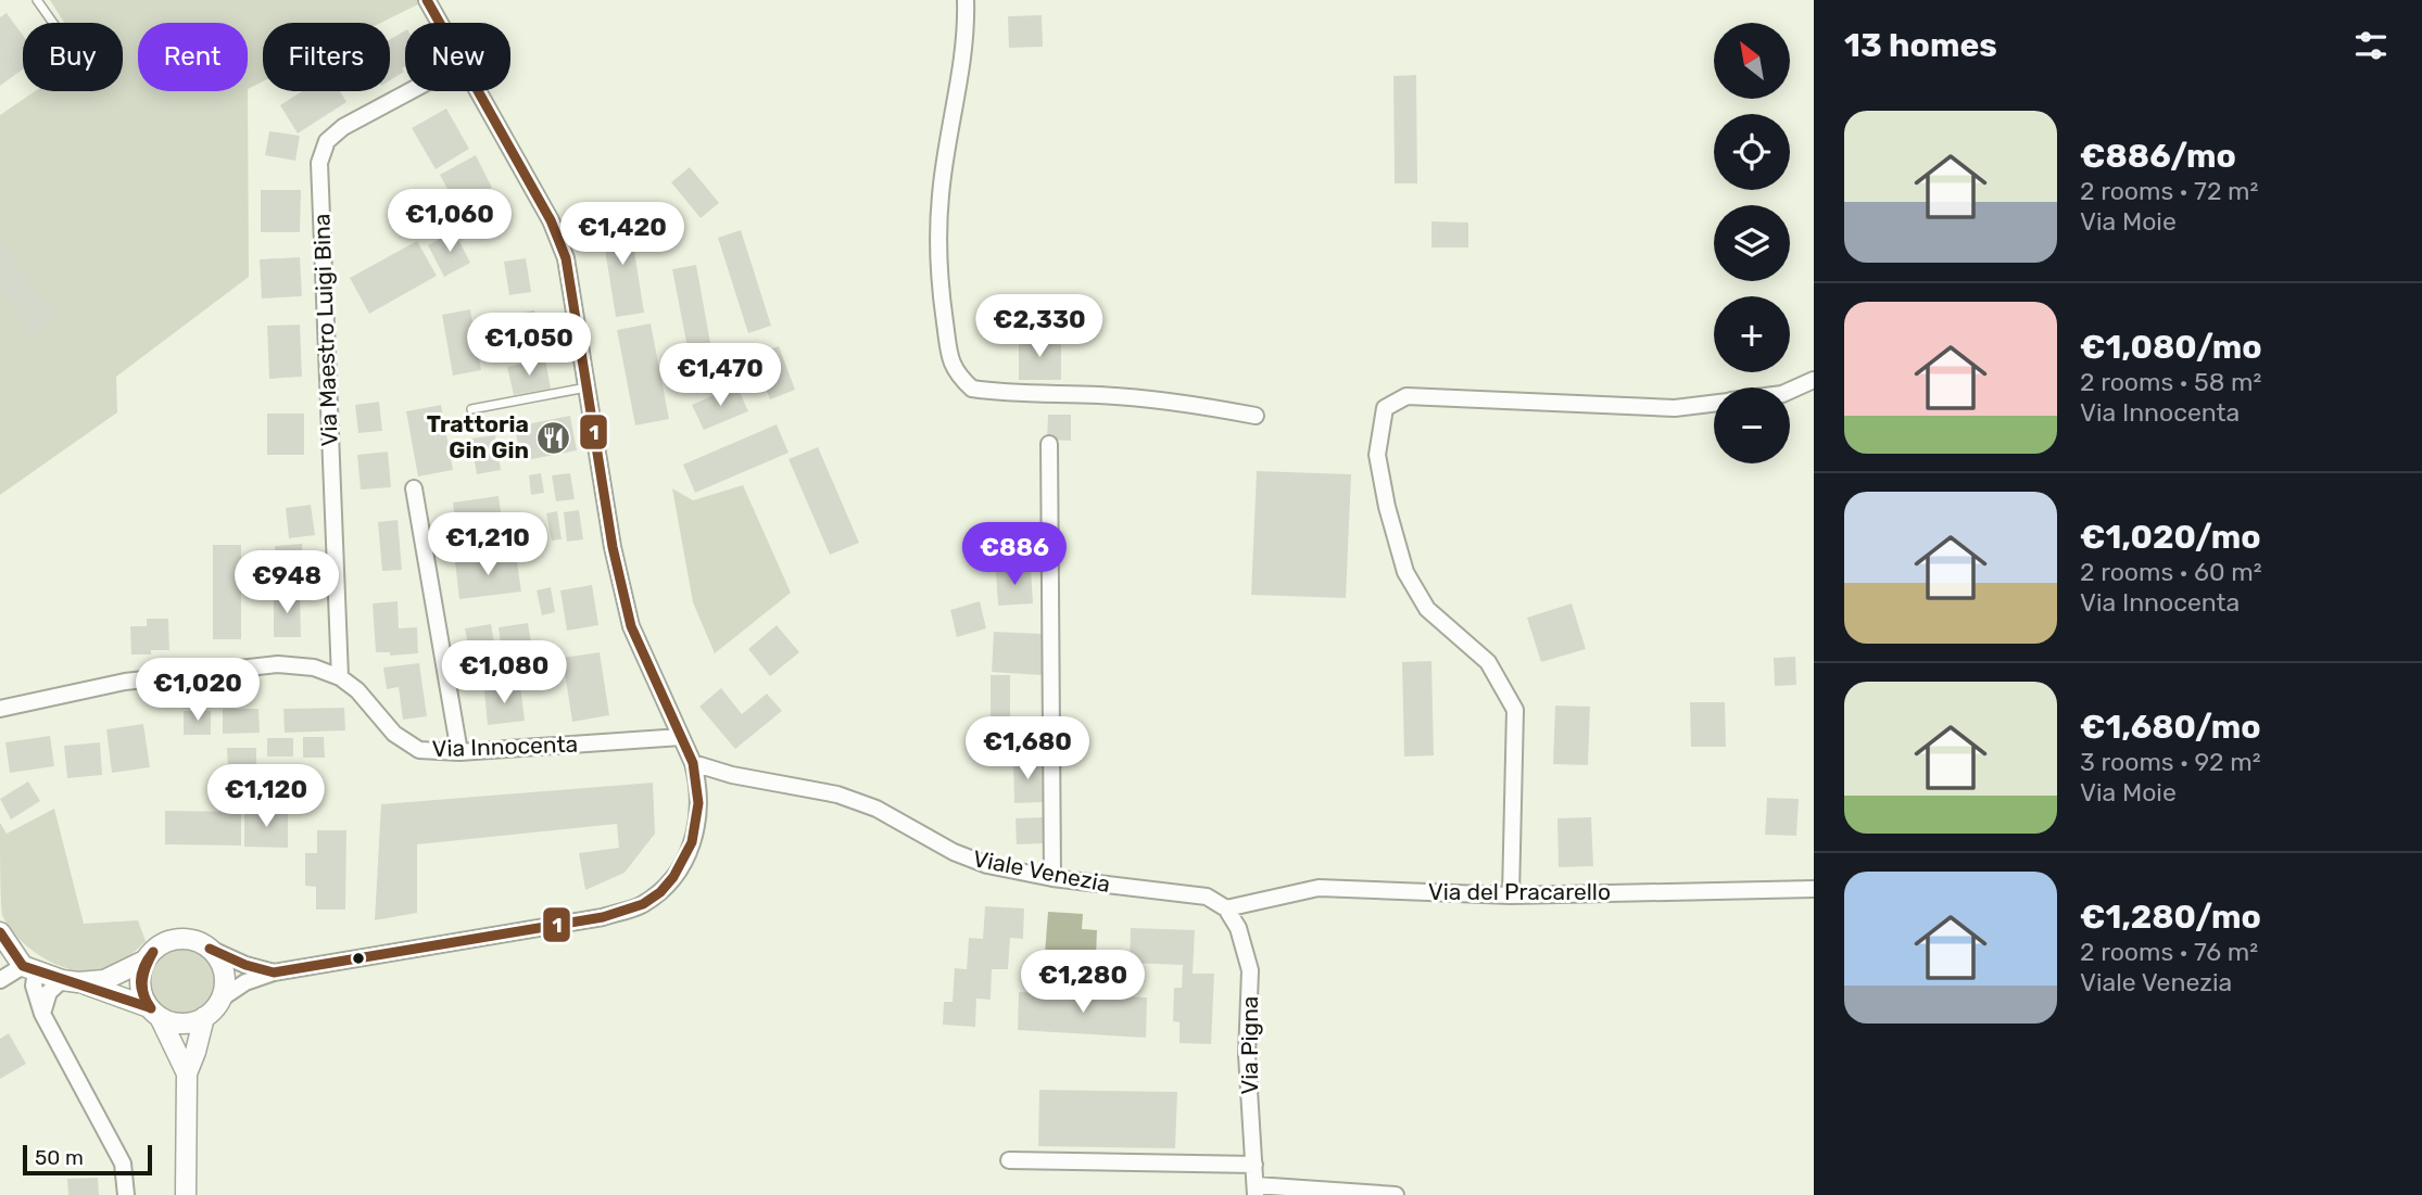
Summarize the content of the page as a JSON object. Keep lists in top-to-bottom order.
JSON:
{
  "streets": {
    "street": [
      "Via Maestro Luigi Bina",
      "Via Innocenta",
      "Viale Venezia",
      "Via del Pracarello",
      "Via Pigna"
    ]
  },
  "crossings": [
    ["Via Maestro Luigi Bina", "Via Innocenta"],
    ["Viale Venezia", "Via del Pracarello"],
    ["Viale Venezia", "Via Pigna"],
    ["Via del Pracarello", "Via Pigna"]
  ],
  "places": {
    "restaurant": ["Trattoria Gin Gin"]
  },
  "lines": ["transit line 1"],
  "scale_bar": "50 m",
  "north": "top left",
  "page": {
    "heading": "13 homes",
    "map_buttons": ["+", "−"],
    "chip": [
      "Buy",
      "Rent",
      "Filters",
      "New"
    ],
    "list": [
      {
        "name": "€886/mo",
        "note": "2 rooms · 72 m² · Via Moie"
      },
      {
        "name": "€1,080/mo",
        "note": "2 rooms · 58 m² · Via Innocenta"
      },
      {
        "name": "€1,020/mo",
        "note": "2 rooms · 60 m² · Via Innocenta"
      },
      {
        "name": "€1,680/mo",
        "note": "3 rooms · 92 m² · Via Moie"
      },
      {
        "name": "€1,280/mo",
        "note": "2 rooms · 76 m² · Viale Venezia"
      }
    ],
    "price": [
      "€1,060",
      "€1,420",
      "€2,330",
      "€1,050",
      "€1,470",
      "€1,210",
      "€886",
      "€948",
      "€1,080",
      "€1,020",
      "€1,680",
      "€1,120",
      "€1,280"
    ],
    "scale": "50 m"
  }
}
